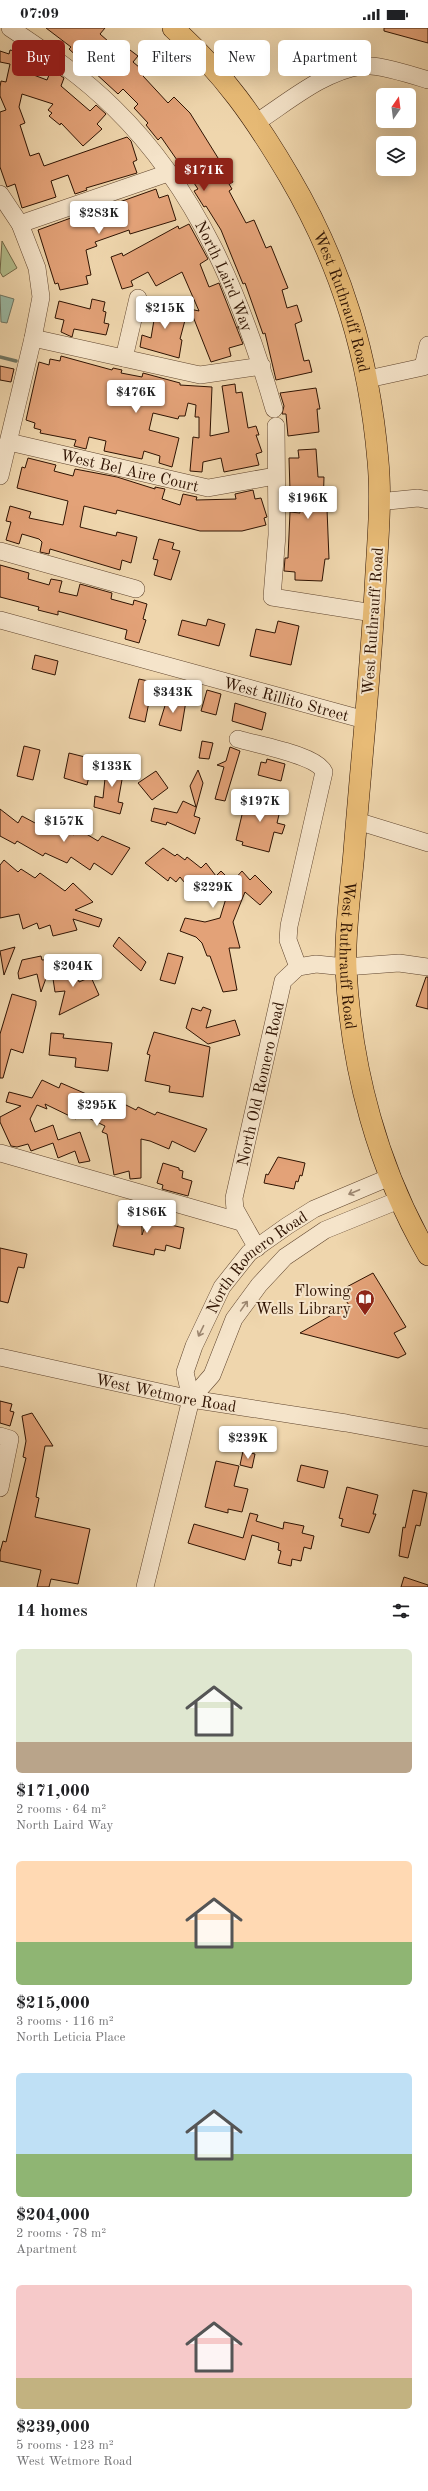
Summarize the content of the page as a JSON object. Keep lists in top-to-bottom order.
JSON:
{
  "streets": {
    "main road": ["West Ruthrauff Road"],
    "street": [
      "North Laird Way",
      "West Bel Aire Court",
      "West Rillito Street",
      "North Old Romero Road",
      "North Romero Road",
      "West Wetmore Road"
    ]
  },
  "crossings": [
    ["North Laird Way", "West Ruthrauff Road"],
    ["North Laird Way", "West Bel Aire Court"],
    ["West Ruthrauff Road", "West Rillito Street"],
    ["West Ruthrauff Road", "North Romero Road"],
    ["North Old Romero Road", "North Romero Road"],
    ["North Romero Road", "West Wetmore Road"]
  ],
  "places": {
    "library": ["Flowing Wells Library"]
  },
  "north": "top",
  "page": {
    "status": "07:09",
    "chip": [
      "Buy",
      "Rent",
      "Filters",
      "New",
      "Apartment"
    ],
    "price": [
      "$171K",
      "$283K",
      "$215K",
      "$476K",
      "$196K",
      "$343K",
      "$133K",
      "$197K",
      "$157K",
      "$229K",
      "$204K",
      "$295K",
      "$186K",
      "$239K"
    ],
    "heading": "14 homes",
    "list": [
      {
        "name": "$171,000",
        "note": "2 rooms · 64 m² · North Laird Way"
      },
      {
        "name": "$215,000",
        "note": "3 rooms · 116 m² · North Leticia Place"
      },
      {
        "name": "$204,000",
        "note": "2 rooms · 78 m² · Apartment"
      },
      {
        "name": "$239,000",
        "note": "5 rooms · 123 m² · West Wetmore Road"
      }
    ]
  }
}
